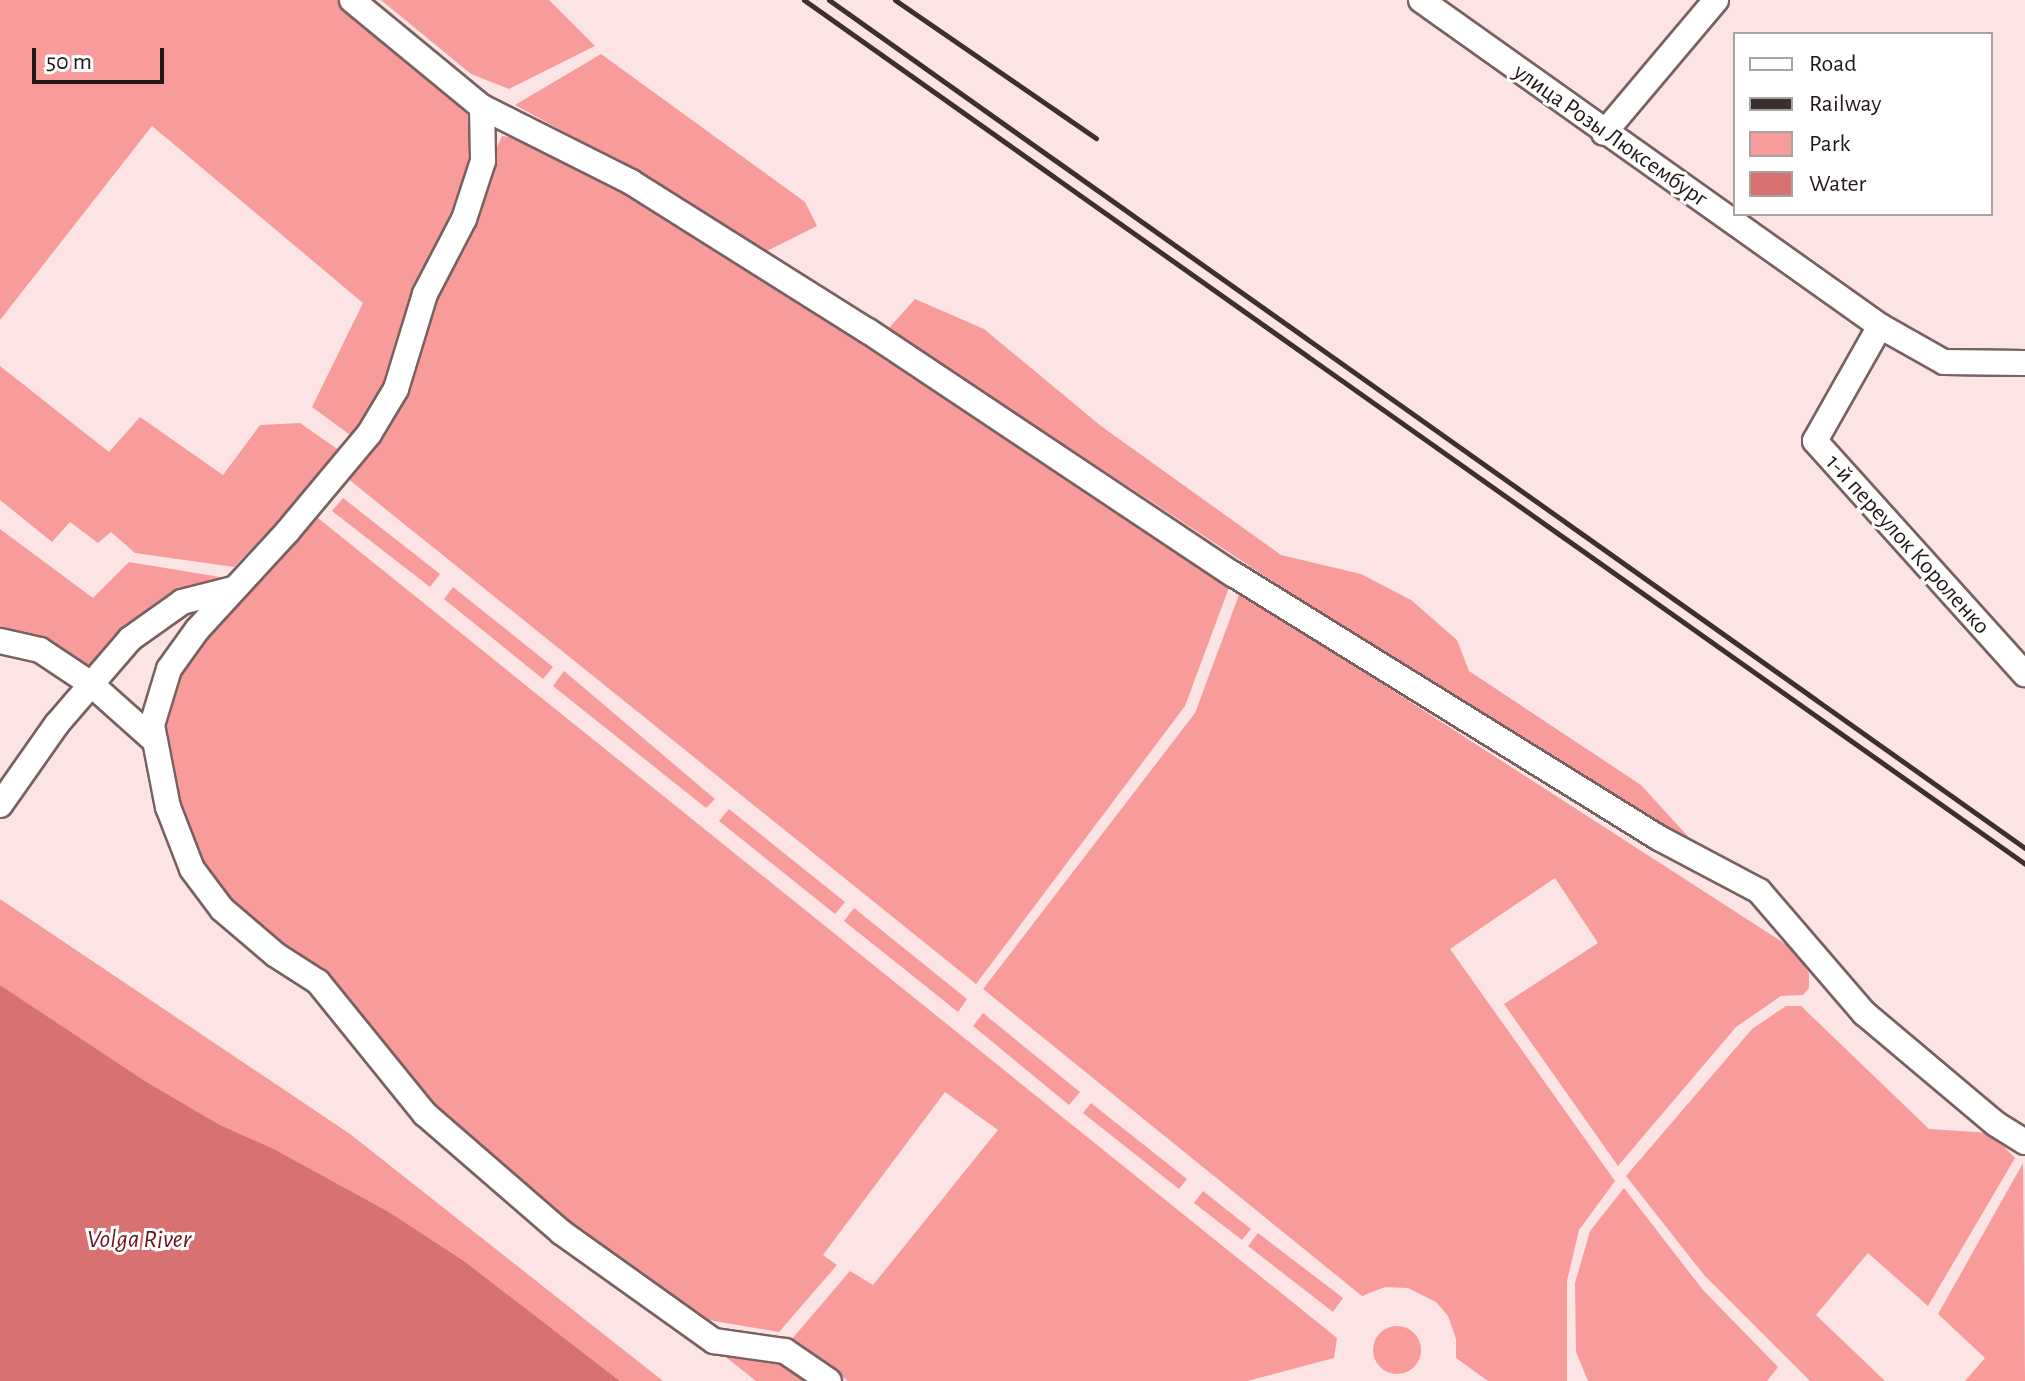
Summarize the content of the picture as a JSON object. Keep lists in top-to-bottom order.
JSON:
{
  "streets": {
    "street": ["улица Розы Люксембург", "1-й переулок Короленко"]
  },
  "crossings": [
    ["улица Розы Люксембург", "1-й переулок Короленко"]
  ],
  "water": ["Volga River"],
  "legend": [
    "Road",
    "Railway",
    "Park",
    "Water"
  ],
  "scale_bar": "50 m"
}
